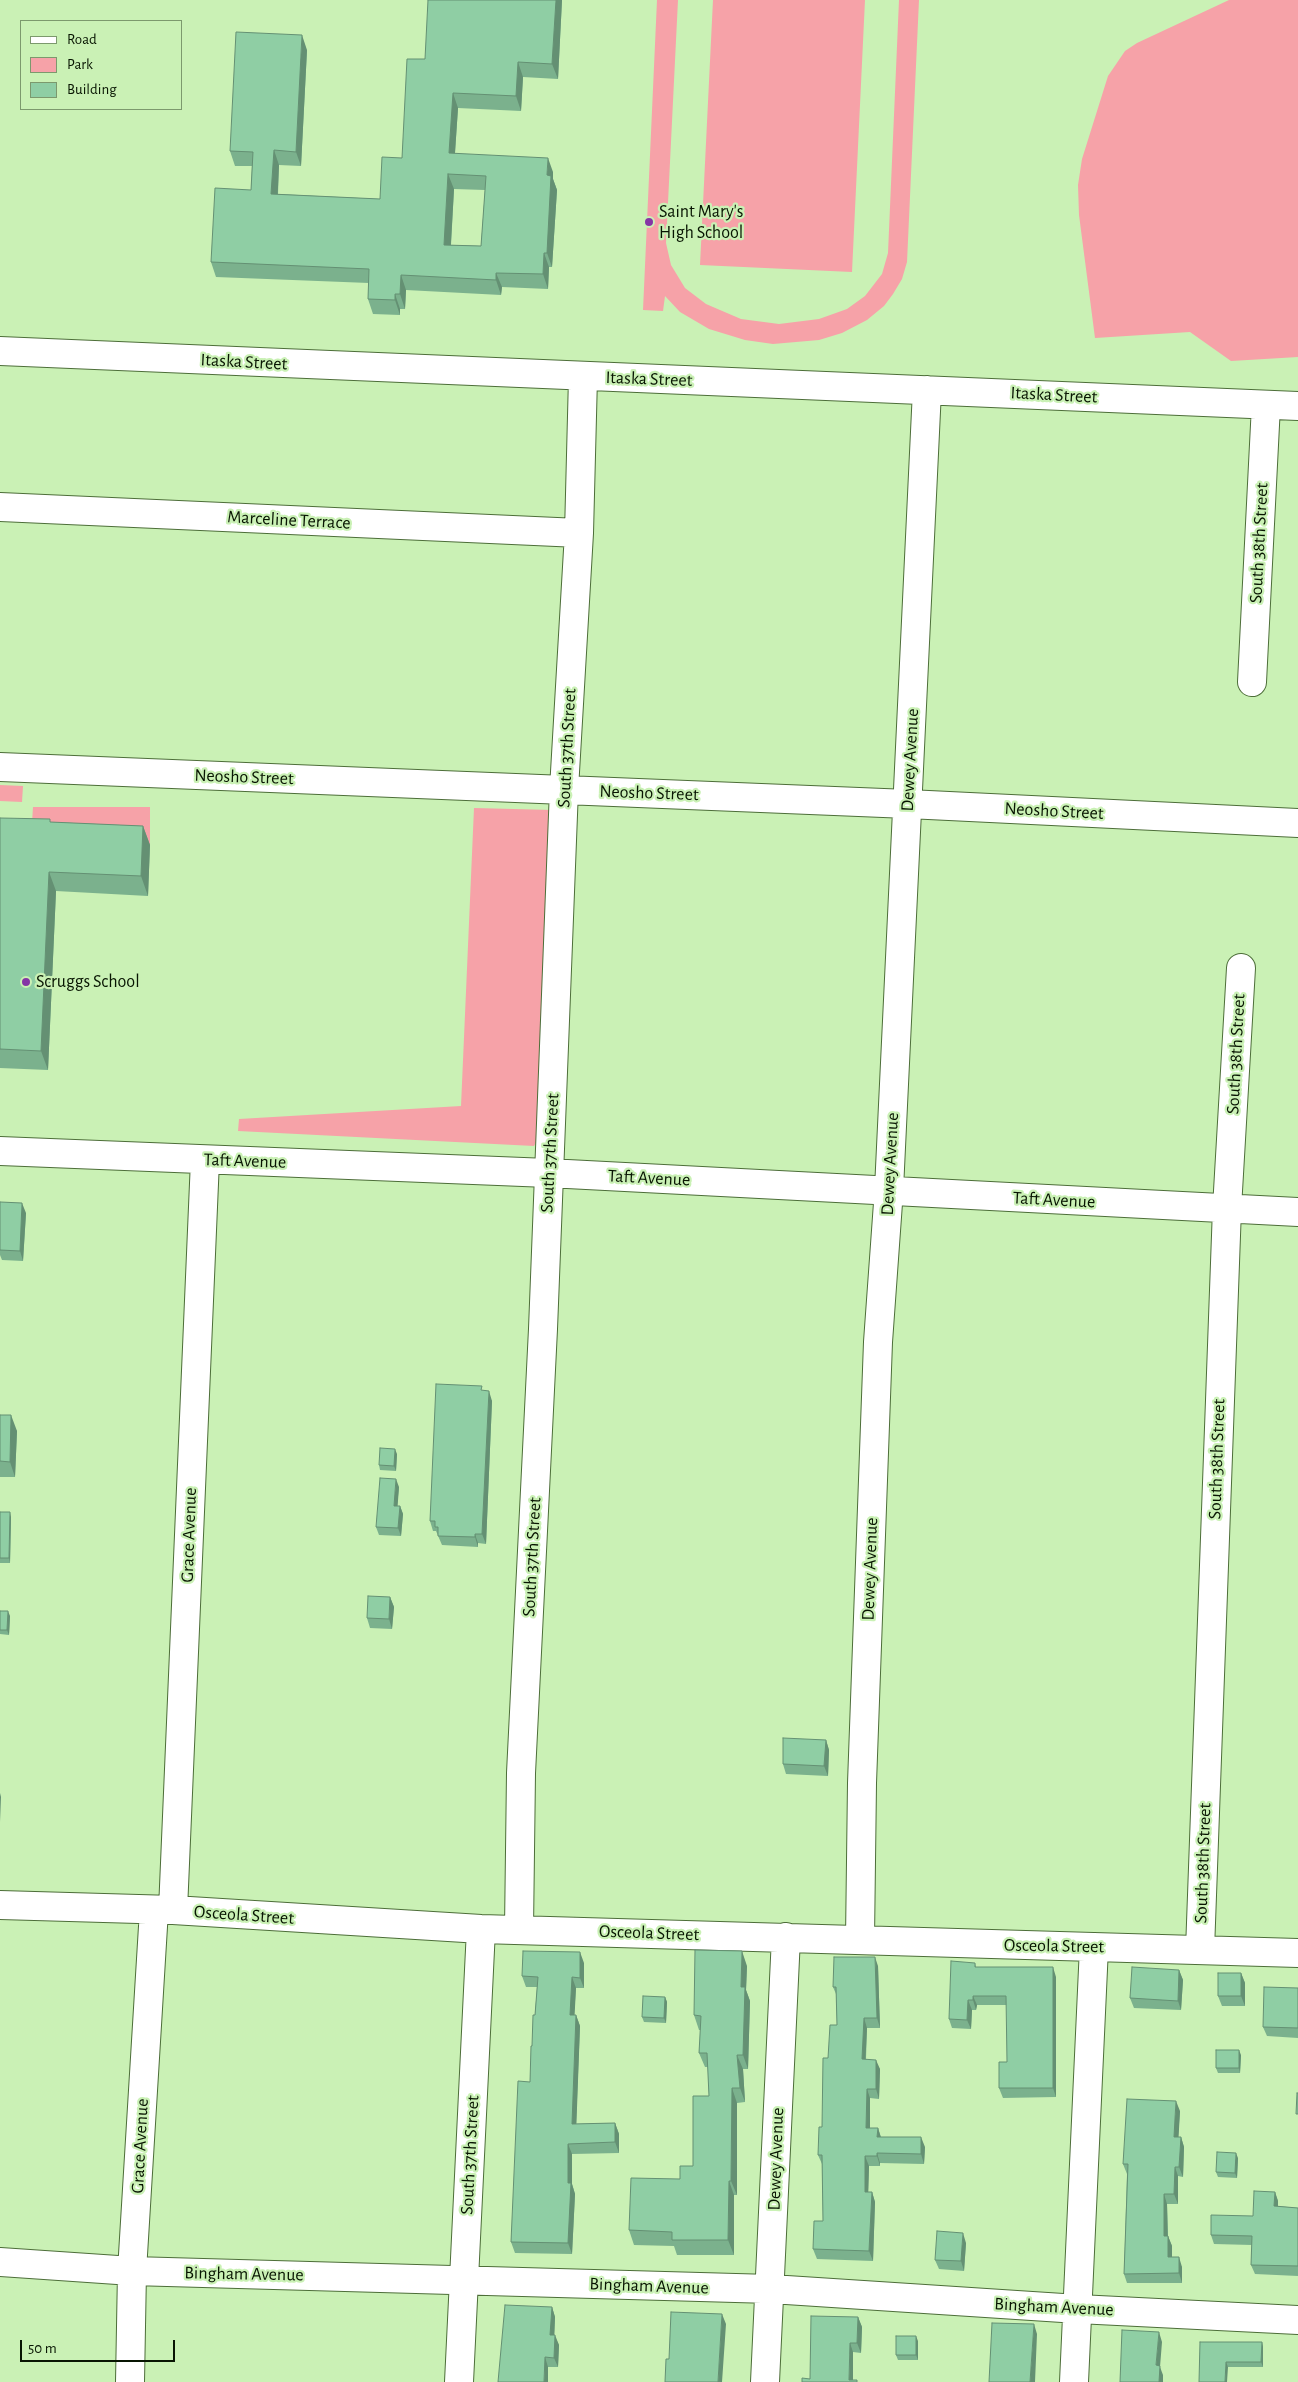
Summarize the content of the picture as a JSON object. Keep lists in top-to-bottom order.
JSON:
{
  "streets": {
    "street": [
      "Itaska Street",
      "Marceline Terrace",
      "South 38th Street",
      "South 37th Street",
      "Dewey Avenue",
      "Neosho Street",
      "Taft Avenue",
      "Grace Avenue",
      "Osceola Street",
      "Bingham Avenue"
    ]
  },
  "crossings": [
    ["Itaska Street", "South 38th Street"],
    ["Itaska Street", "South 37th Street"],
    ["Itaska Street", "Dewey Avenue"],
    ["Marceline Terrace", "South 37th Street"],
    ["South 38th Street", "Taft Avenue"],
    ["South 38th Street", "Osceola Street"],
    ["South 37th Street", "Neosho Street"],
    ["South 37th Street", "Taft Avenue"],
    ["South 37th Street", "Osceola Street"],
    ["South 37th Street", "Bingham Avenue"],
    ["Dewey Avenue", "Neosho Street"],
    ["Dewey Avenue", "Taft Avenue"],
    ["Dewey Avenue", "Osceola Street"],
    ["Dewey Avenue", "Bingham Avenue"],
    ["Taft Avenue", "Grace Avenue"],
    ["Grace Avenue", "Osceola Street"],
    ["Grace Avenue", "Bingham Avenue"]
  ],
  "places": ["Saint Mary's High School", "Scruggs School"],
  "legend": ["Road", "Park", "Building"],
  "scale_bar": "50 m"
}
